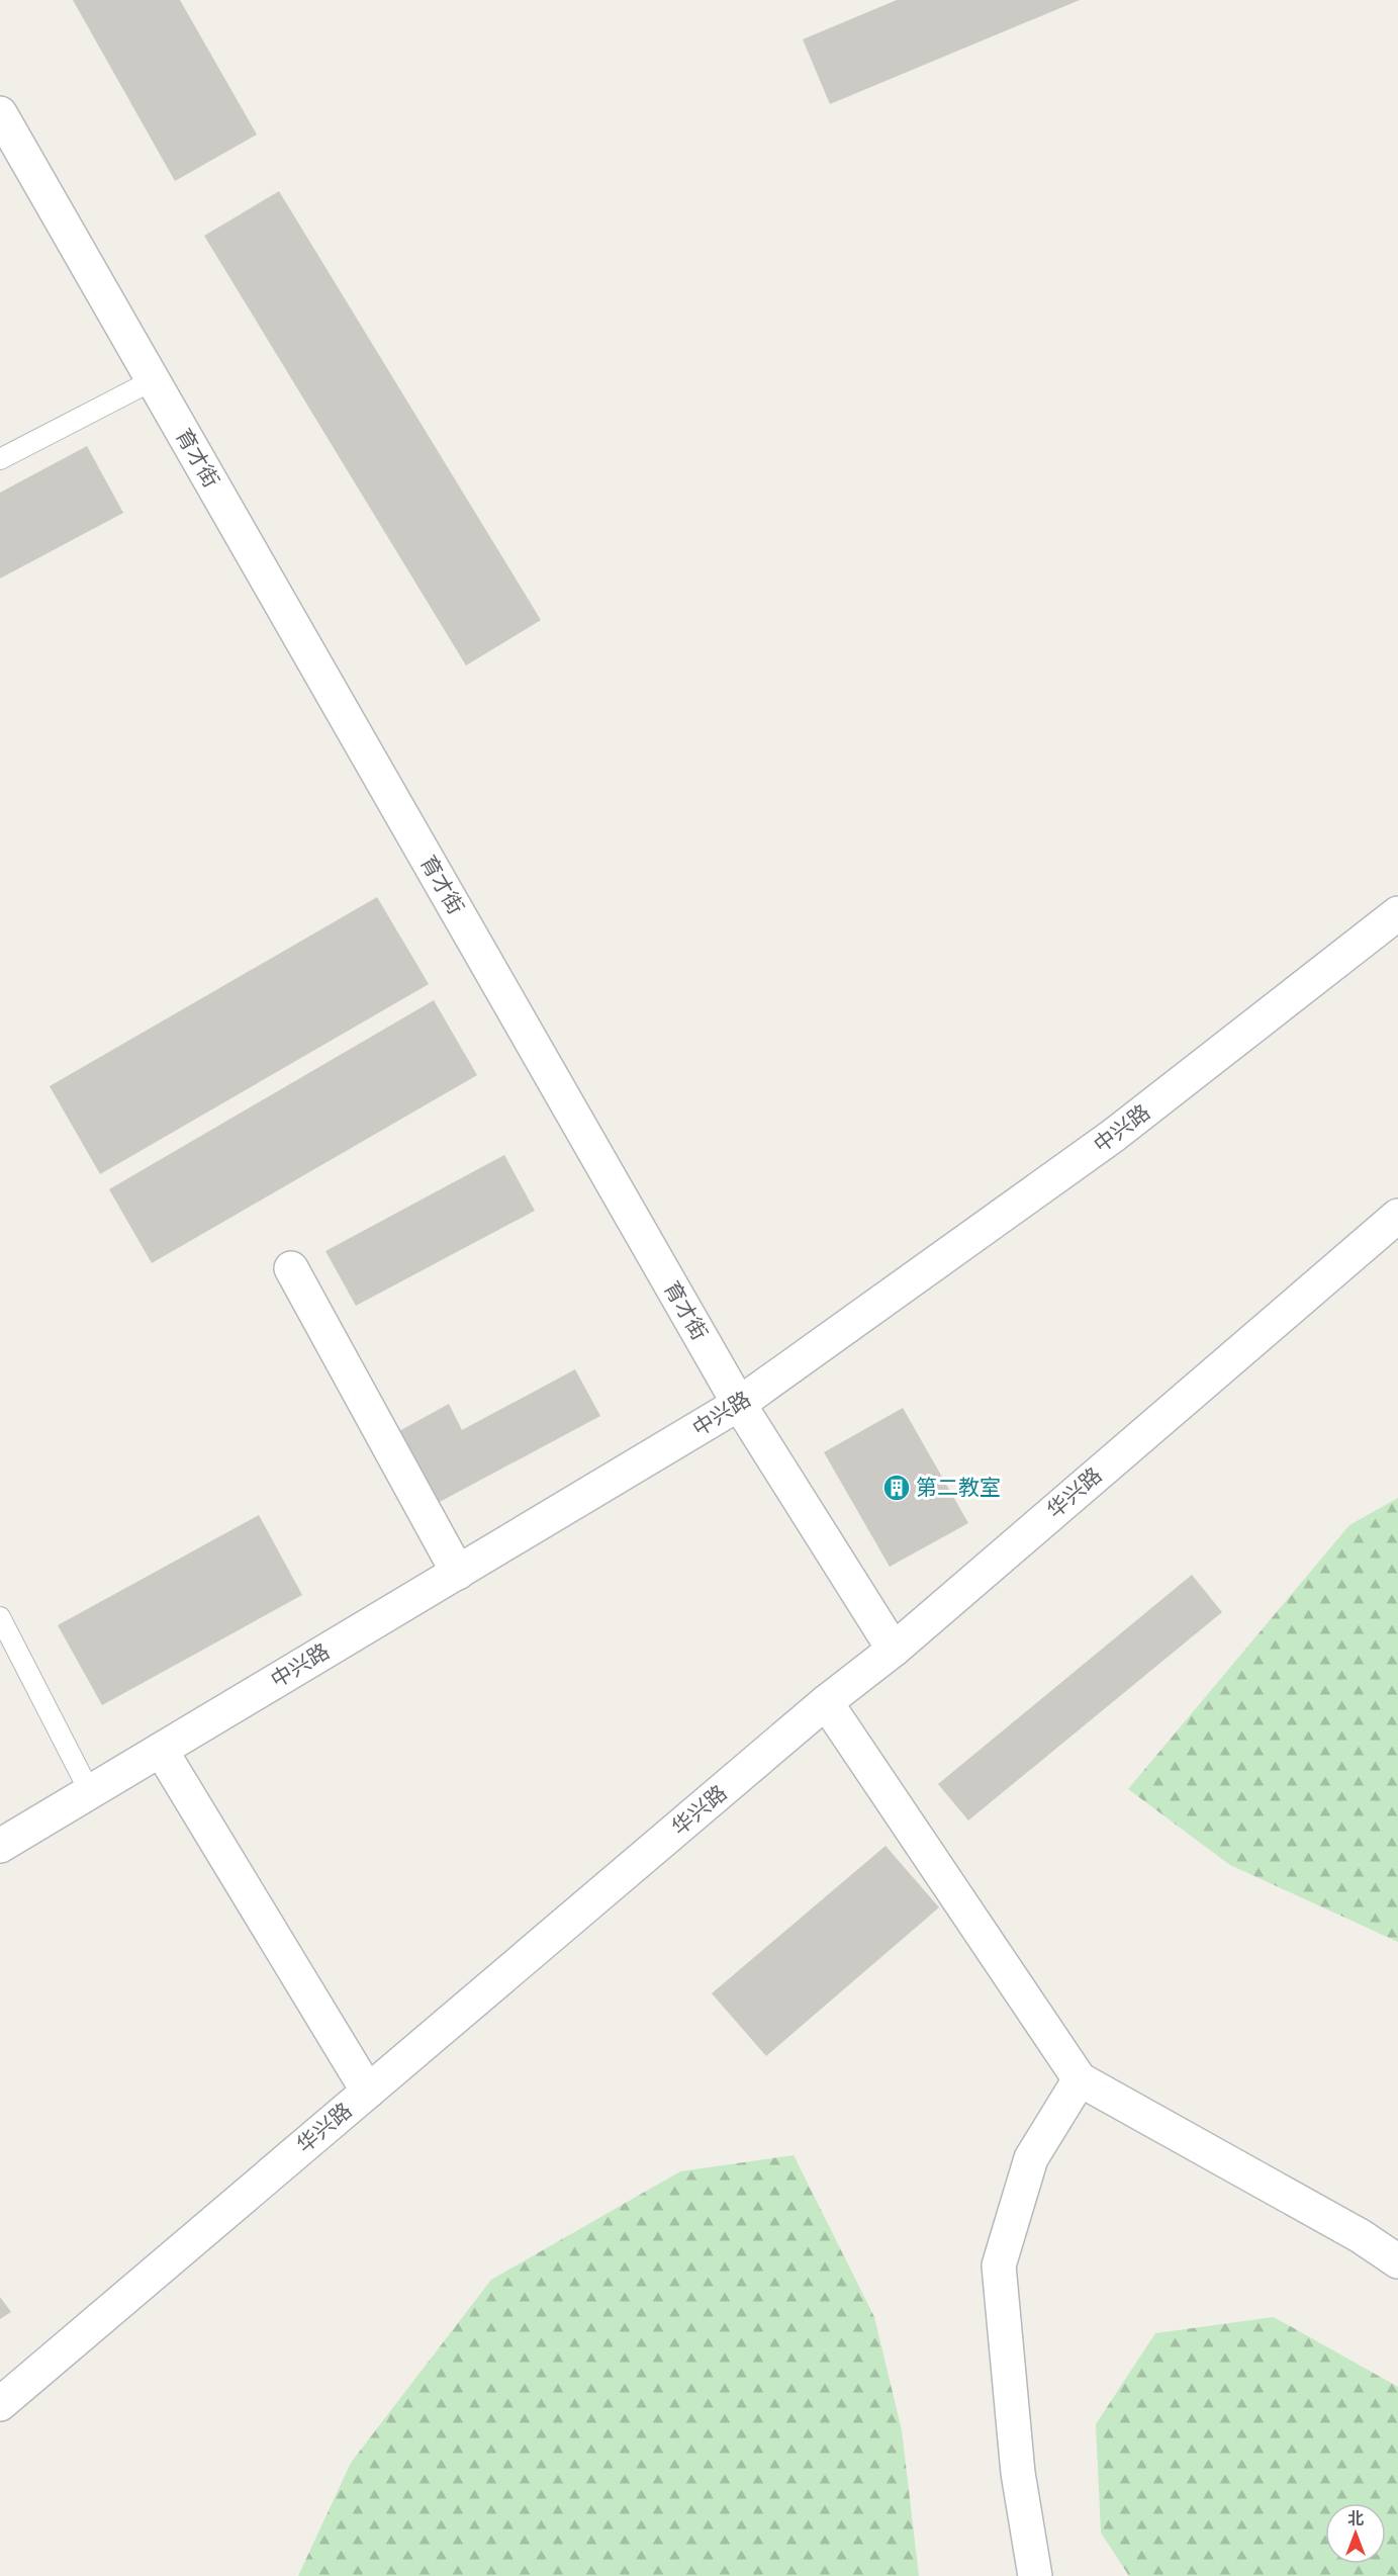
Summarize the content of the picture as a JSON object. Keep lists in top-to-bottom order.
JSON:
{
  "streets": {
    "street": ["育才街", "中兴路", "华兴路"]
  },
  "crossings": [
    ["育才街", "中兴路"],
    ["育才街", "华兴路"]
  ],
  "places": {
    "building": ["第二教室"]
  },
  "north": "top"
}
